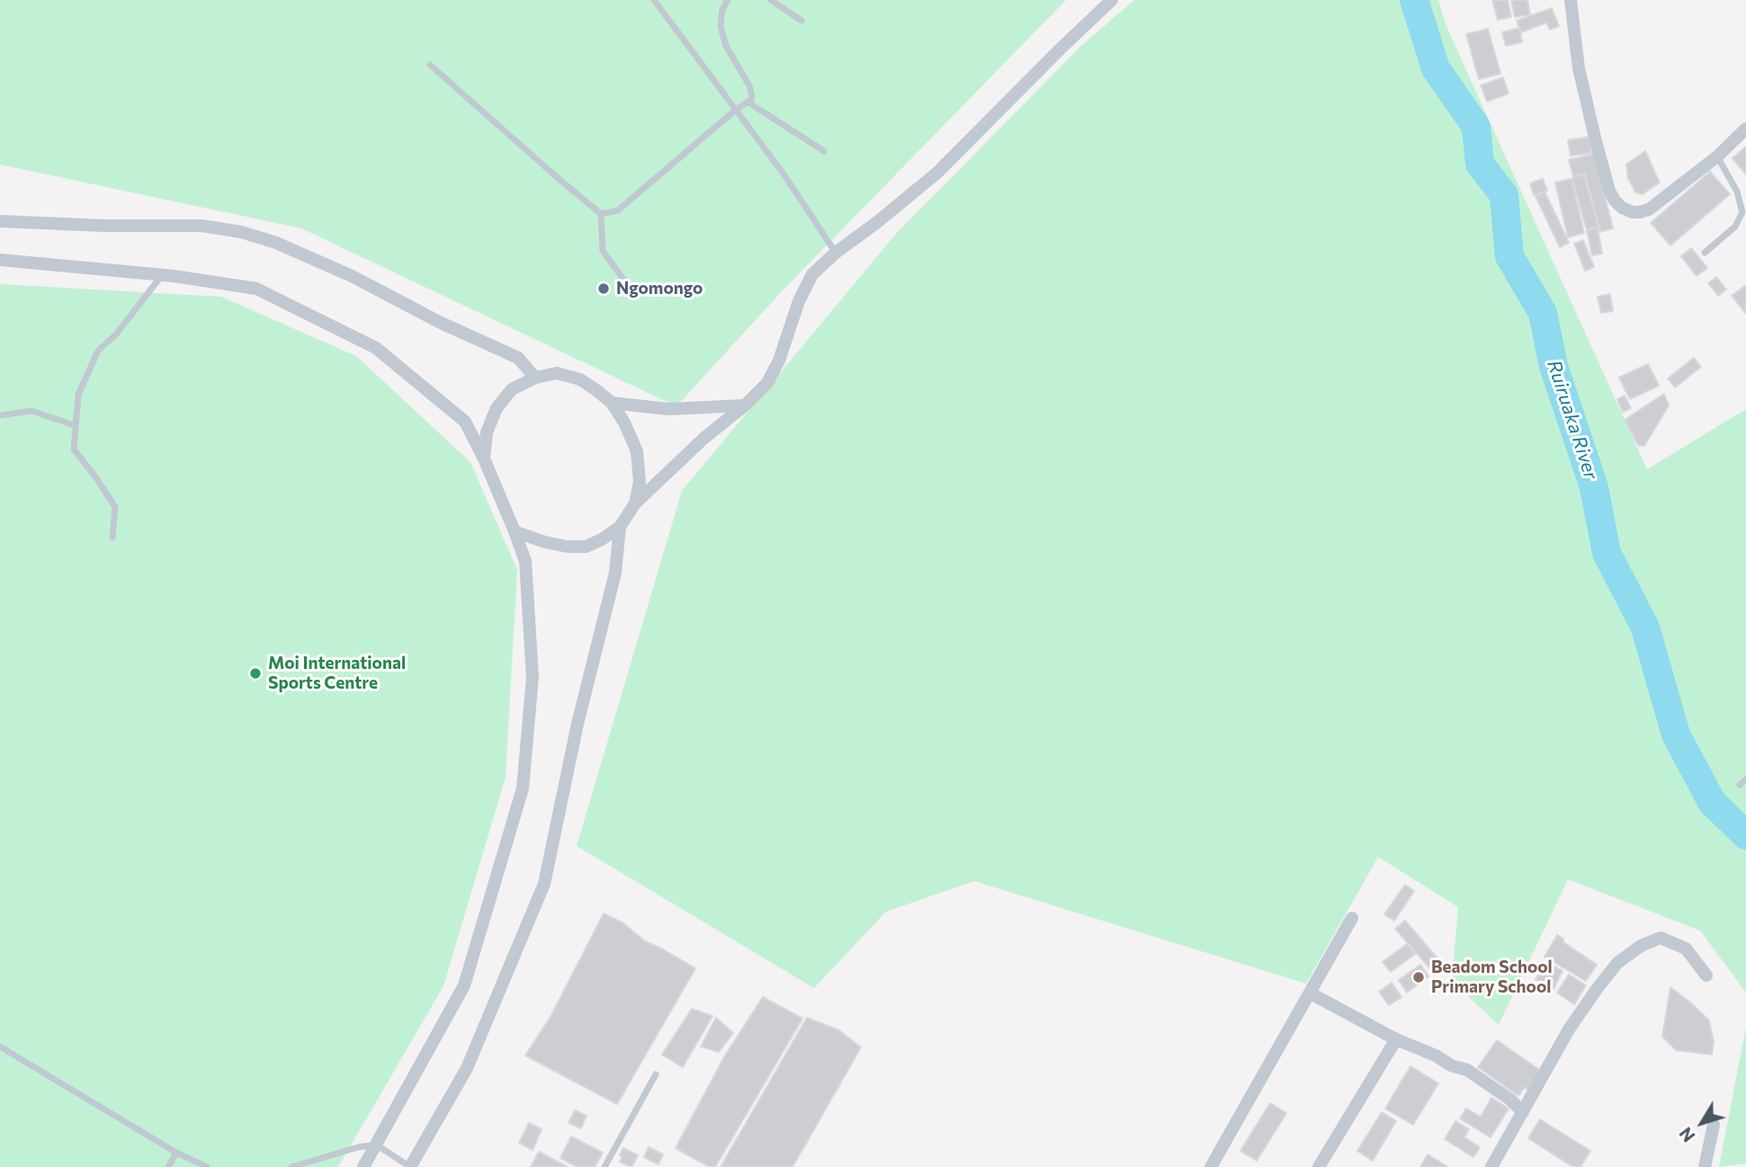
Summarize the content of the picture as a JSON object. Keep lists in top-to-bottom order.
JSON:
{
  "water": ["Ruiruaka River"],
  "places": ["Ngomongo", "Moi International Sports Centre", "Beadom School Primary School"],
  "north": "bottom left"
}
